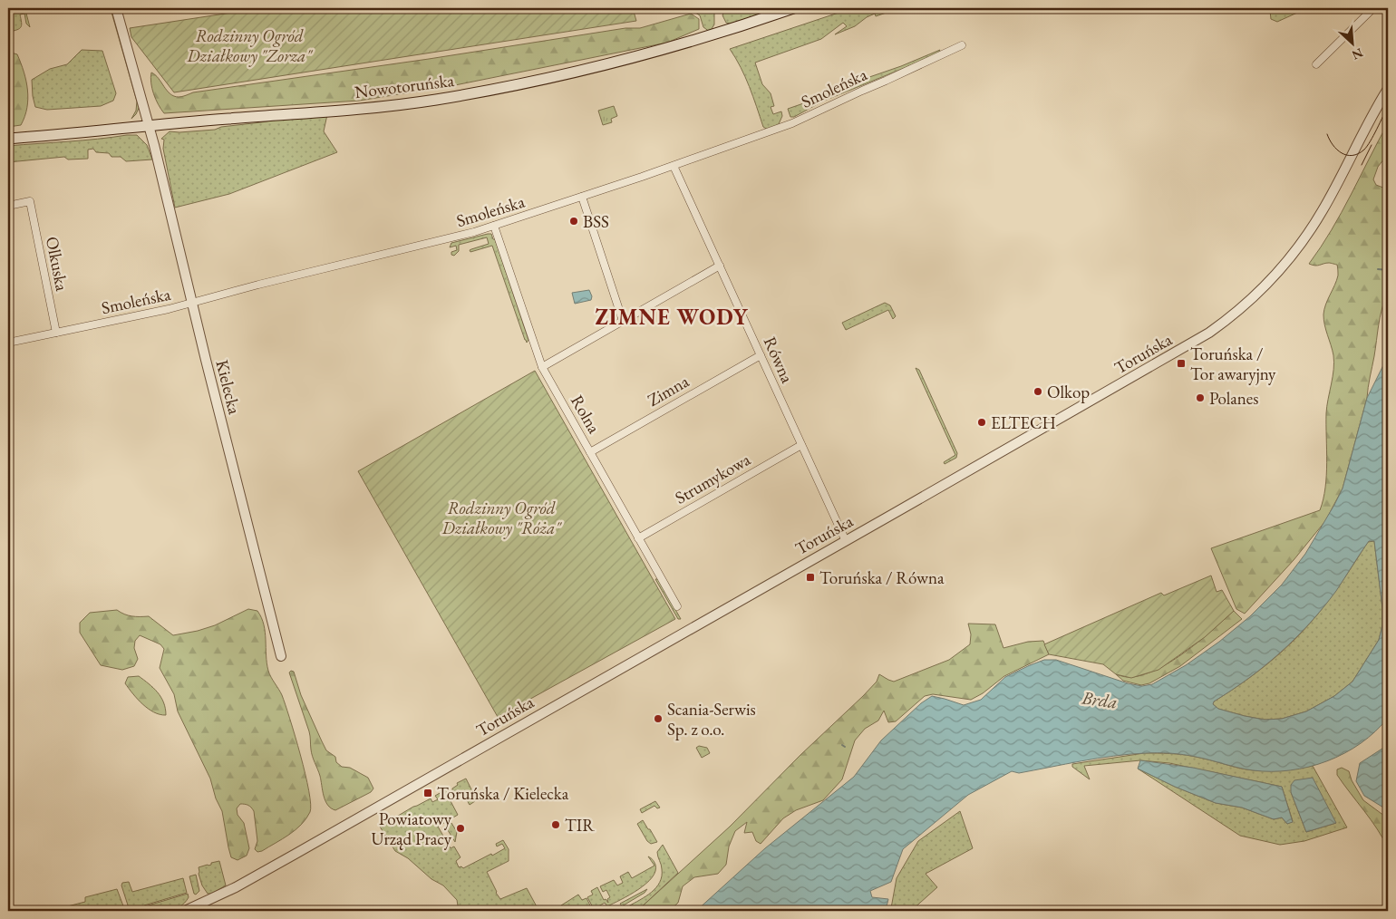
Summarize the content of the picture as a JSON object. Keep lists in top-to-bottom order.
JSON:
{
  "streets": {
    "main road": ["Nowotoruńska"],
    "street": [
      "Smoleńska",
      "Olkuska",
      "Toruńska",
      "Równa",
      "Kielecka",
      "Zimna",
      "Rolna",
      "Strumykowa"
    ]
  },
  "crossings": [
    ["Nowotoruńska", "Kielecka"],
    ["Smoleńska", "Olkuska"],
    ["Smoleńska", "Równa"],
    ["Smoleńska", "Kielecka"],
    ["Smoleńska", "Rolna"],
    ["Toruńska", "Równa"],
    ["Równa", "Zimna"],
    ["Równa", "Strumykowa"],
    ["Zimna", "Rolna"],
    ["Rolna", "Strumykowa"]
  ],
  "districts": ["ZIMNE WODY"],
  "water": ["Brda"],
  "parks": ["Rodzinny Ogród Działkowy \"Zorza\"", "Rodzinny Ogród Działkowy \"Róża\""],
  "places": {
    "other": [
      "BSS",
      "Olkop",
      "Polanes",
      "ELTECH",
      "Scania-Serwis Sp. z o.o.",
      "TIR",
      "Powiatowy Urząd Pracy"
    ],
    "transit": ["Toruńska / Tor awaryjny", "Toruńska / Równa", "Toruńska / Kielecka"]
  },
  "north": "bottom right"
}
